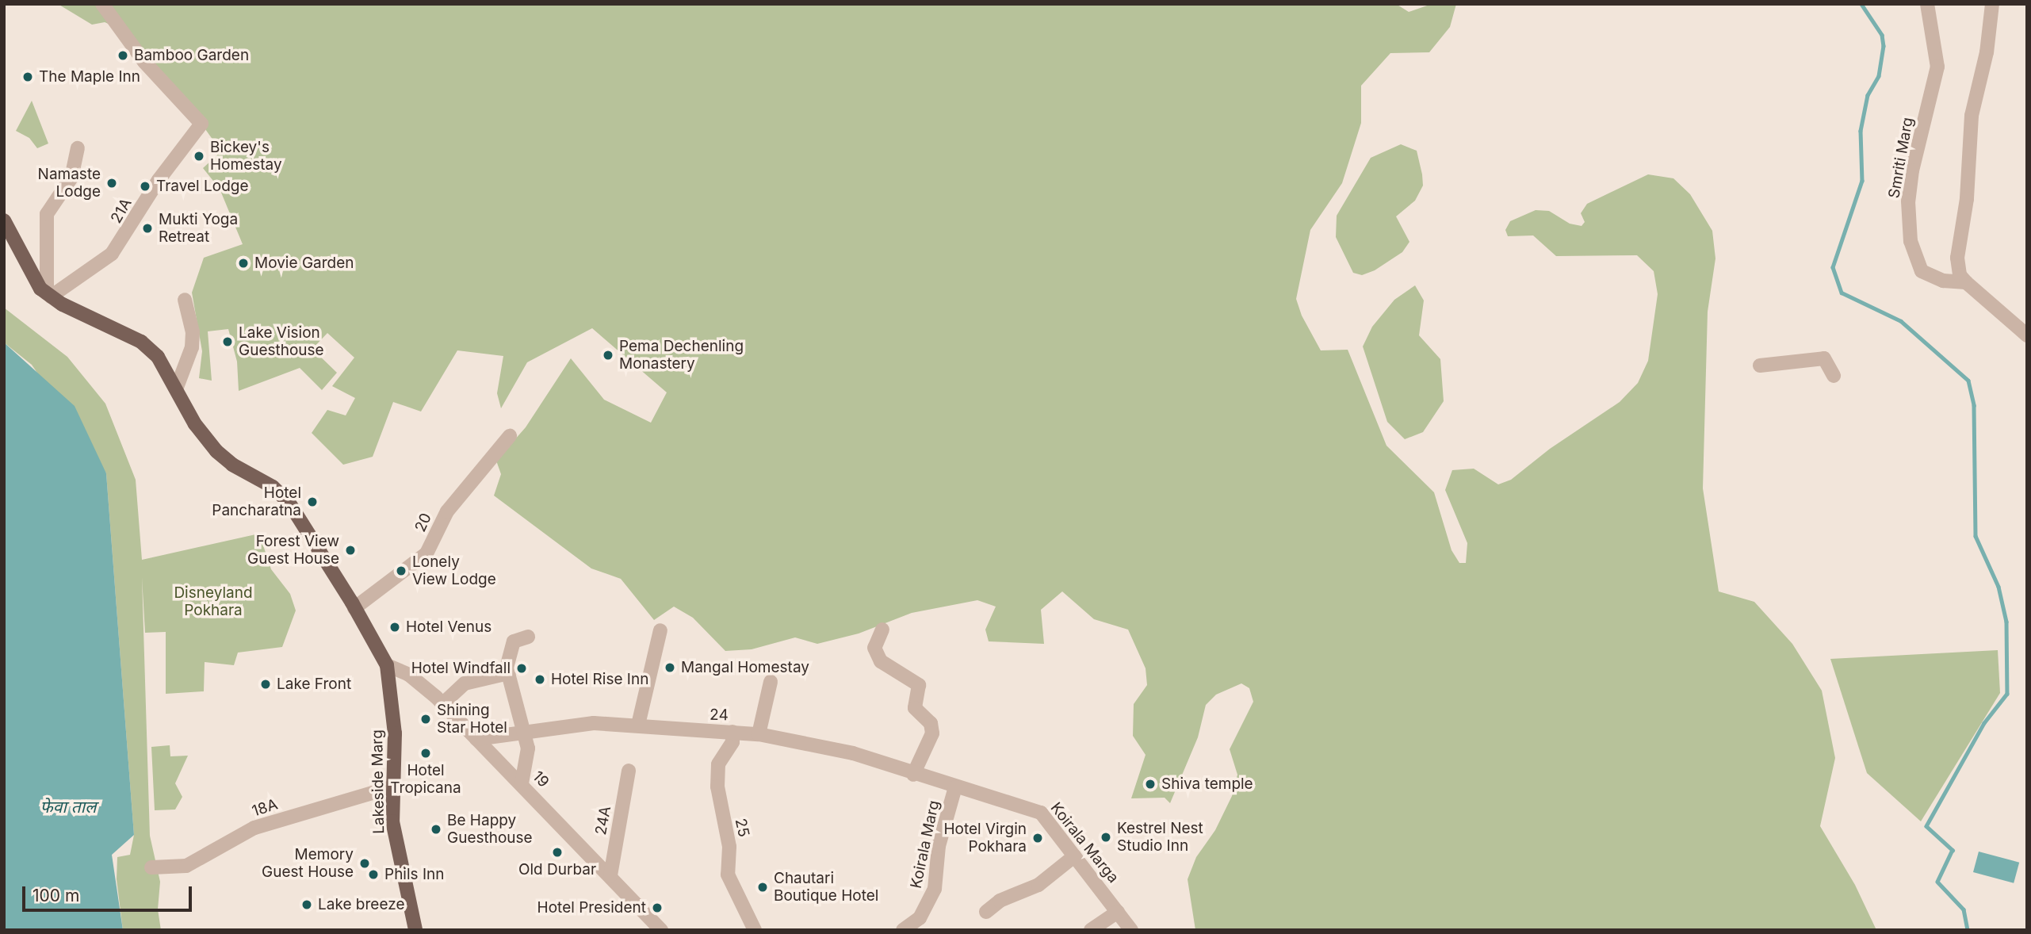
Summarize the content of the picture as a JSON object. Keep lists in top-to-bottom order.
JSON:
{
  "streets": {
    "main road": ["Lakeside Marg"],
    "street": [
      "Smriti Marg",
      "21A",
      "20",
      "24",
      "19",
      "18A",
      "24A",
      "25",
      "Koirala Marga",
      "Koirala Marg"
    ]
  },
  "crossings": [
    ["24", "19"],
    ["24", "25"],
    ["24", "Koirala Marga"],
    ["24", "Koirala Marg"],
    ["19", "Lakeside Marg"],
    ["19", "24A"],
    ["Lakeside Marg", "18A"],
    ["Koirala Marga", "Koirala Marg"]
  ],
  "water": ["फेवा ताल"],
  "parks": ["Disneyland Pokhara"],
  "places": [
    "Bamboo Garden",
    "The Maple Inn",
    "Bickey's Homestay",
    "Namaste Lodge",
    "Travel Lodge",
    "Mukti Yoga Retreat",
    "Movie Garden",
    "Lake Vision Guesthouse",
    "Pema Dechenling Monastery",
    "Hotel Pancharatna",
    "Forest View Guest House",
    "Lonely View Lodge",
    "Hotel Venus",
    "Mangal Homestay",
    "Hotel Windfall",
    "Hotel Rise Inn",
    "Lake Front",
    "Shining Star Hotel",
    "Hotel Tropicana",
    "Shiva temple",
    "Be Happy Guesthouse",
    "Kestrel Nest Studio Inn",
    "Hotel Virgin Pokhara",
    "Old Durbar",
    "Memory Guest House",
    "Phils Inn",
    "Chautari Boutique Hotel",
    "Lake breeze",
    "Hotel President"
  ],
  "scale_bar": "100 m"
}
